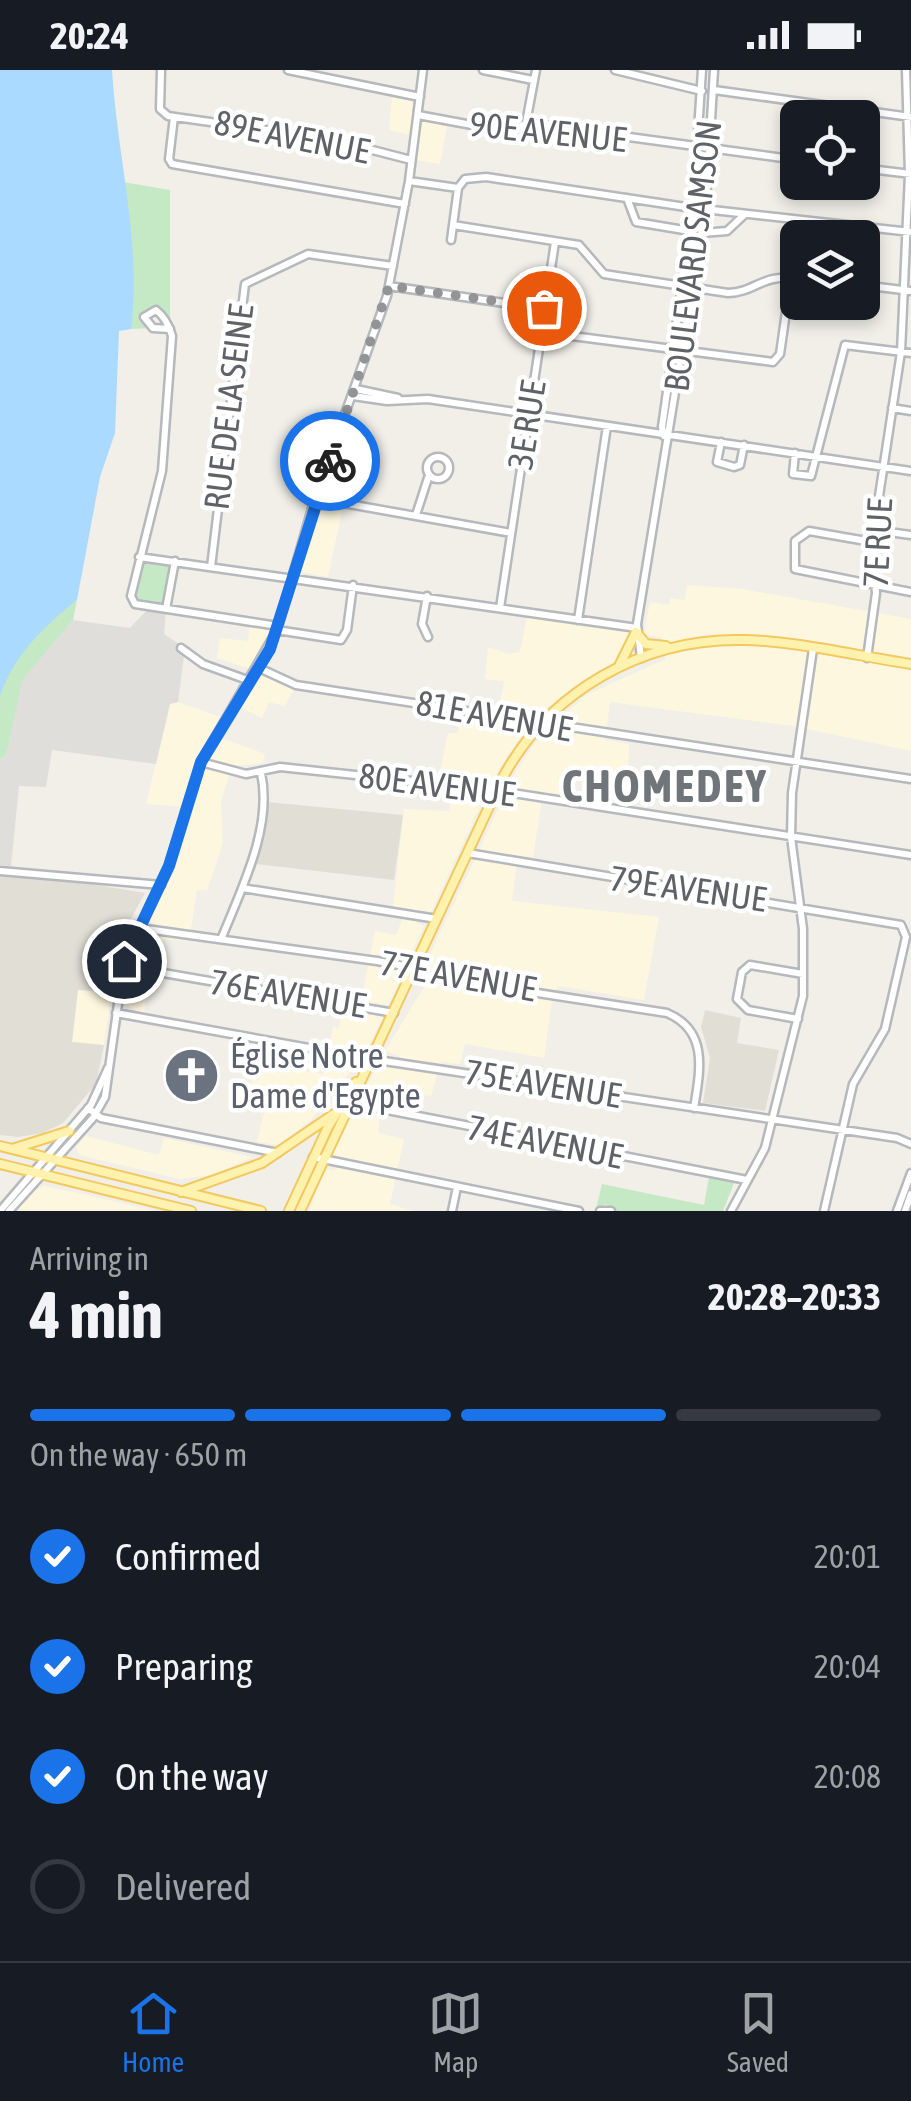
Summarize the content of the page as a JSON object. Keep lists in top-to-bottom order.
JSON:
{
  "streets": {
    "street": [
      "90E AVENUE",
      "89E AVENUE",
      "BOULEVARD SAMSON",
      "RUE DE LA SEINE",
      "3E RUE",
      "7E RUE",
      "81E AVENUE",
      "80E AVENUE",
      "79E AVENUE",
      "77E AVENUE",
      "76E AVENUE",
      "75E AVENUE",
      "74E AVENUE"
    ]
  },
  "crossings": [
    ["90E AVENUE", "BOULEVARD SAMSON"],
    ["89E AVENUE", "BOULEVARD SAMSON"],
    ["89E AVENUE", "7E RUE"],
    ["79E AVENUE", "75E AVENUE"],
    ["77E AVENUE", "75E AVENUE"]
  ],
  "districts": ["CHOMEDEY"],
  "places": {
    "church": ["Église Notre Dame d'Egypte"]
  },
  "page": {
    "status": "20:24",
    "heading": ["4 min", "Arriving in", "20:28–20:33"],
    "bar": "On the way · 650 m",
    "list": [
      ["Confirmed", "20:01"],
      ["Preparing", "20:04"],
      ["On the way", "20:08"],
      "Delivered"
    ],
    "tabs": ["Home", "Map", "Saved"]
  }
}
